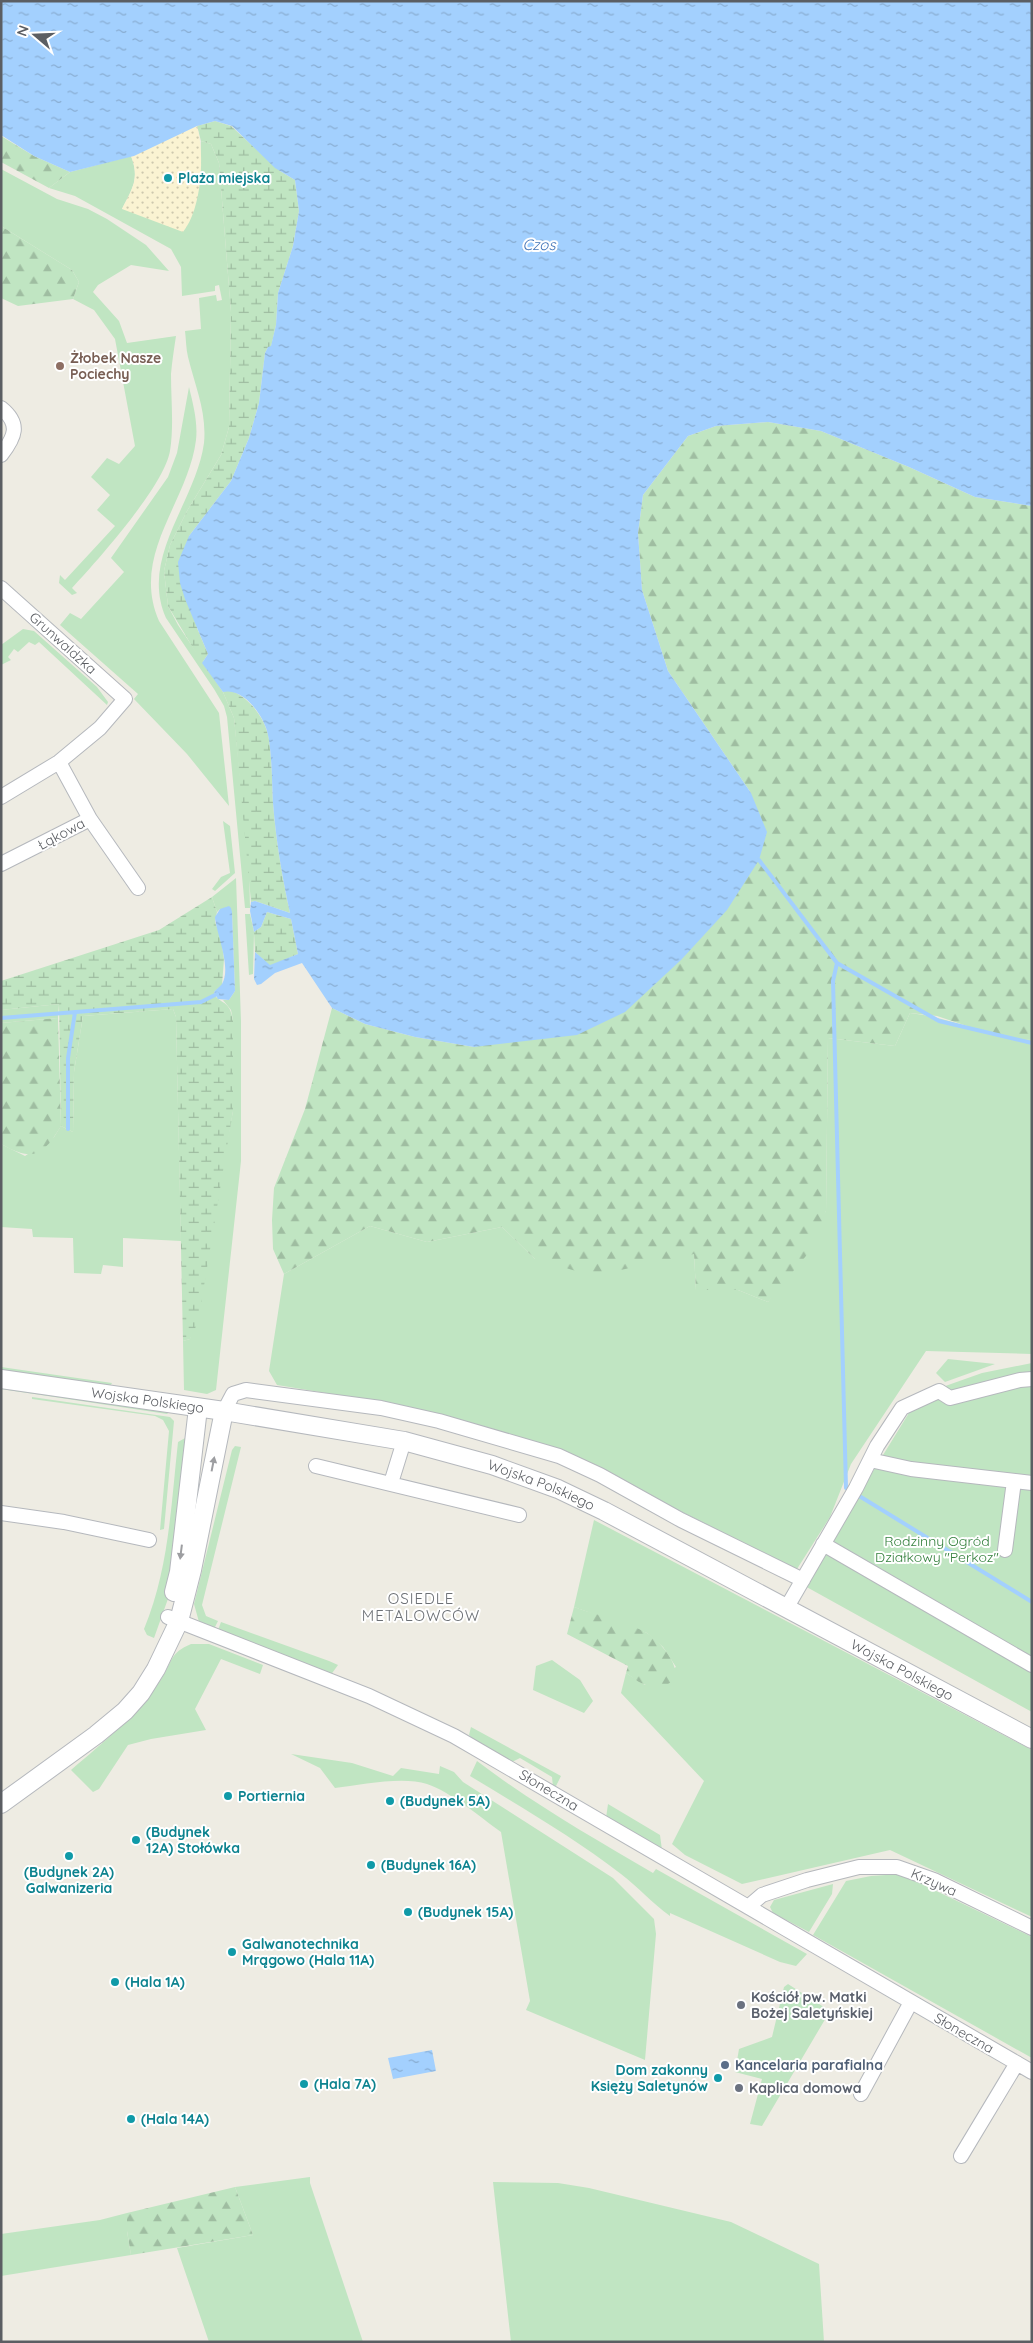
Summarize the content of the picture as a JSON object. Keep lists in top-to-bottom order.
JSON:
{
  "streets": {
    "street": [
      "Grunwaldzka",
      "Łąkowa",
      "Wojska Polskiego",
      "Słoneczna",
      "Krzywa"
    ]
  },
  "crossings": [
    ["Grunwaldzka", "Łąkowa"],
    ["Słoneczna", "Krzywa"]
  ],
  "districts": ["OSIEDLE METALOWCÓW"],
  "water": ["Czos"],
  "parks": ["Rodzinny Ogród Działkowy \"Perkoz\""],
  "places": [
    "Plaża miejska",
    "Żłobek Nasze Pociechy",
    "Portiernia",
    "(Budynek 5A)",
    "(Budynek 12A) Stołówka",
    "(Budynek 2A) Galwanizeria",
    "(Budynek 16A)",
    "(Budynek 15A)",
    "Galwanotechnika Mrągowo (Hala 11A)",
    "(Hala 1A)",
    "Kościół pw. Matki Bożej Saletyńskiej",
    "Kancelaria parafialna",
    "Dom zakonny Księży Saletynów",
    "(Hala 7A)",
    "Kaplica domowa",
    "(Hala 14A)"
  ],
  "north": "left"
}
